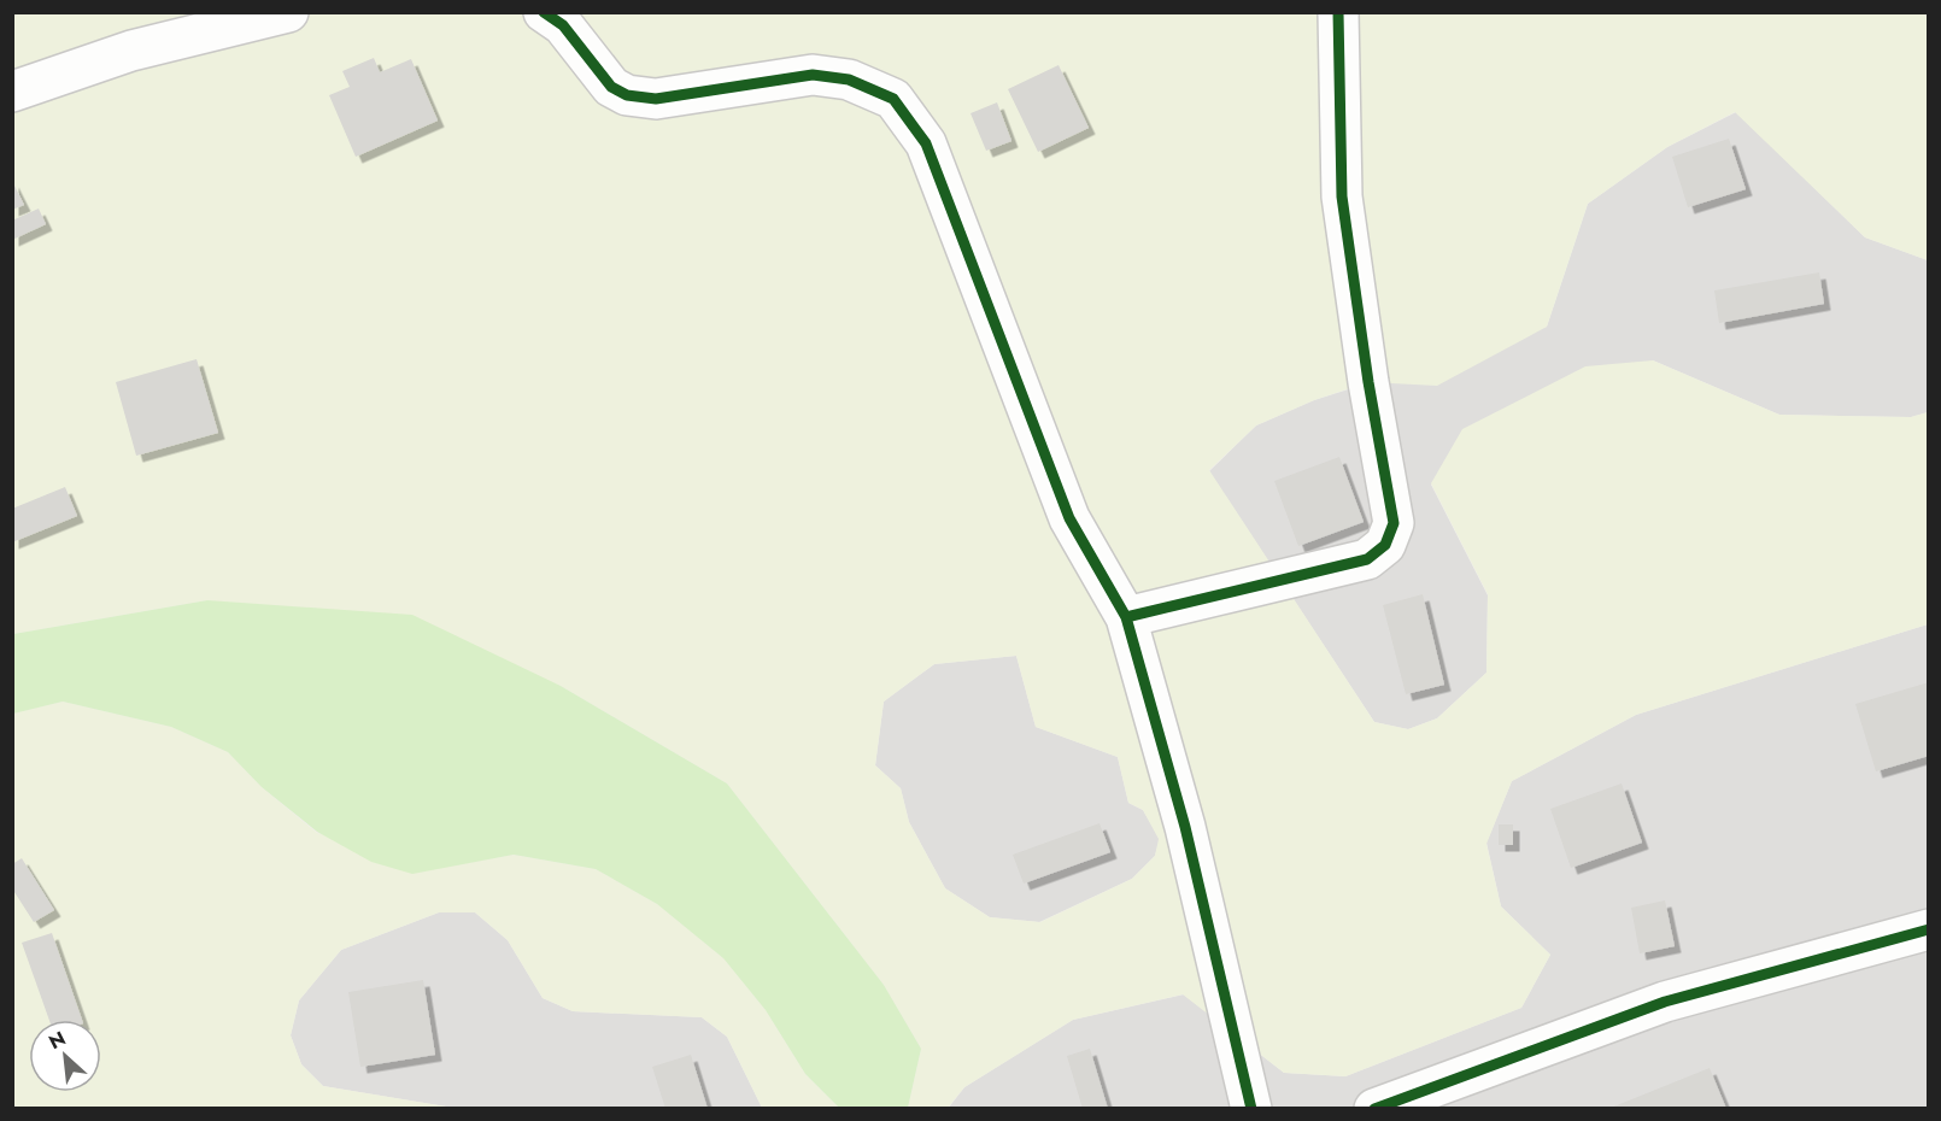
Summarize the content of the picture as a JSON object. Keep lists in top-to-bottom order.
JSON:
{
  "north": "top left"
}
